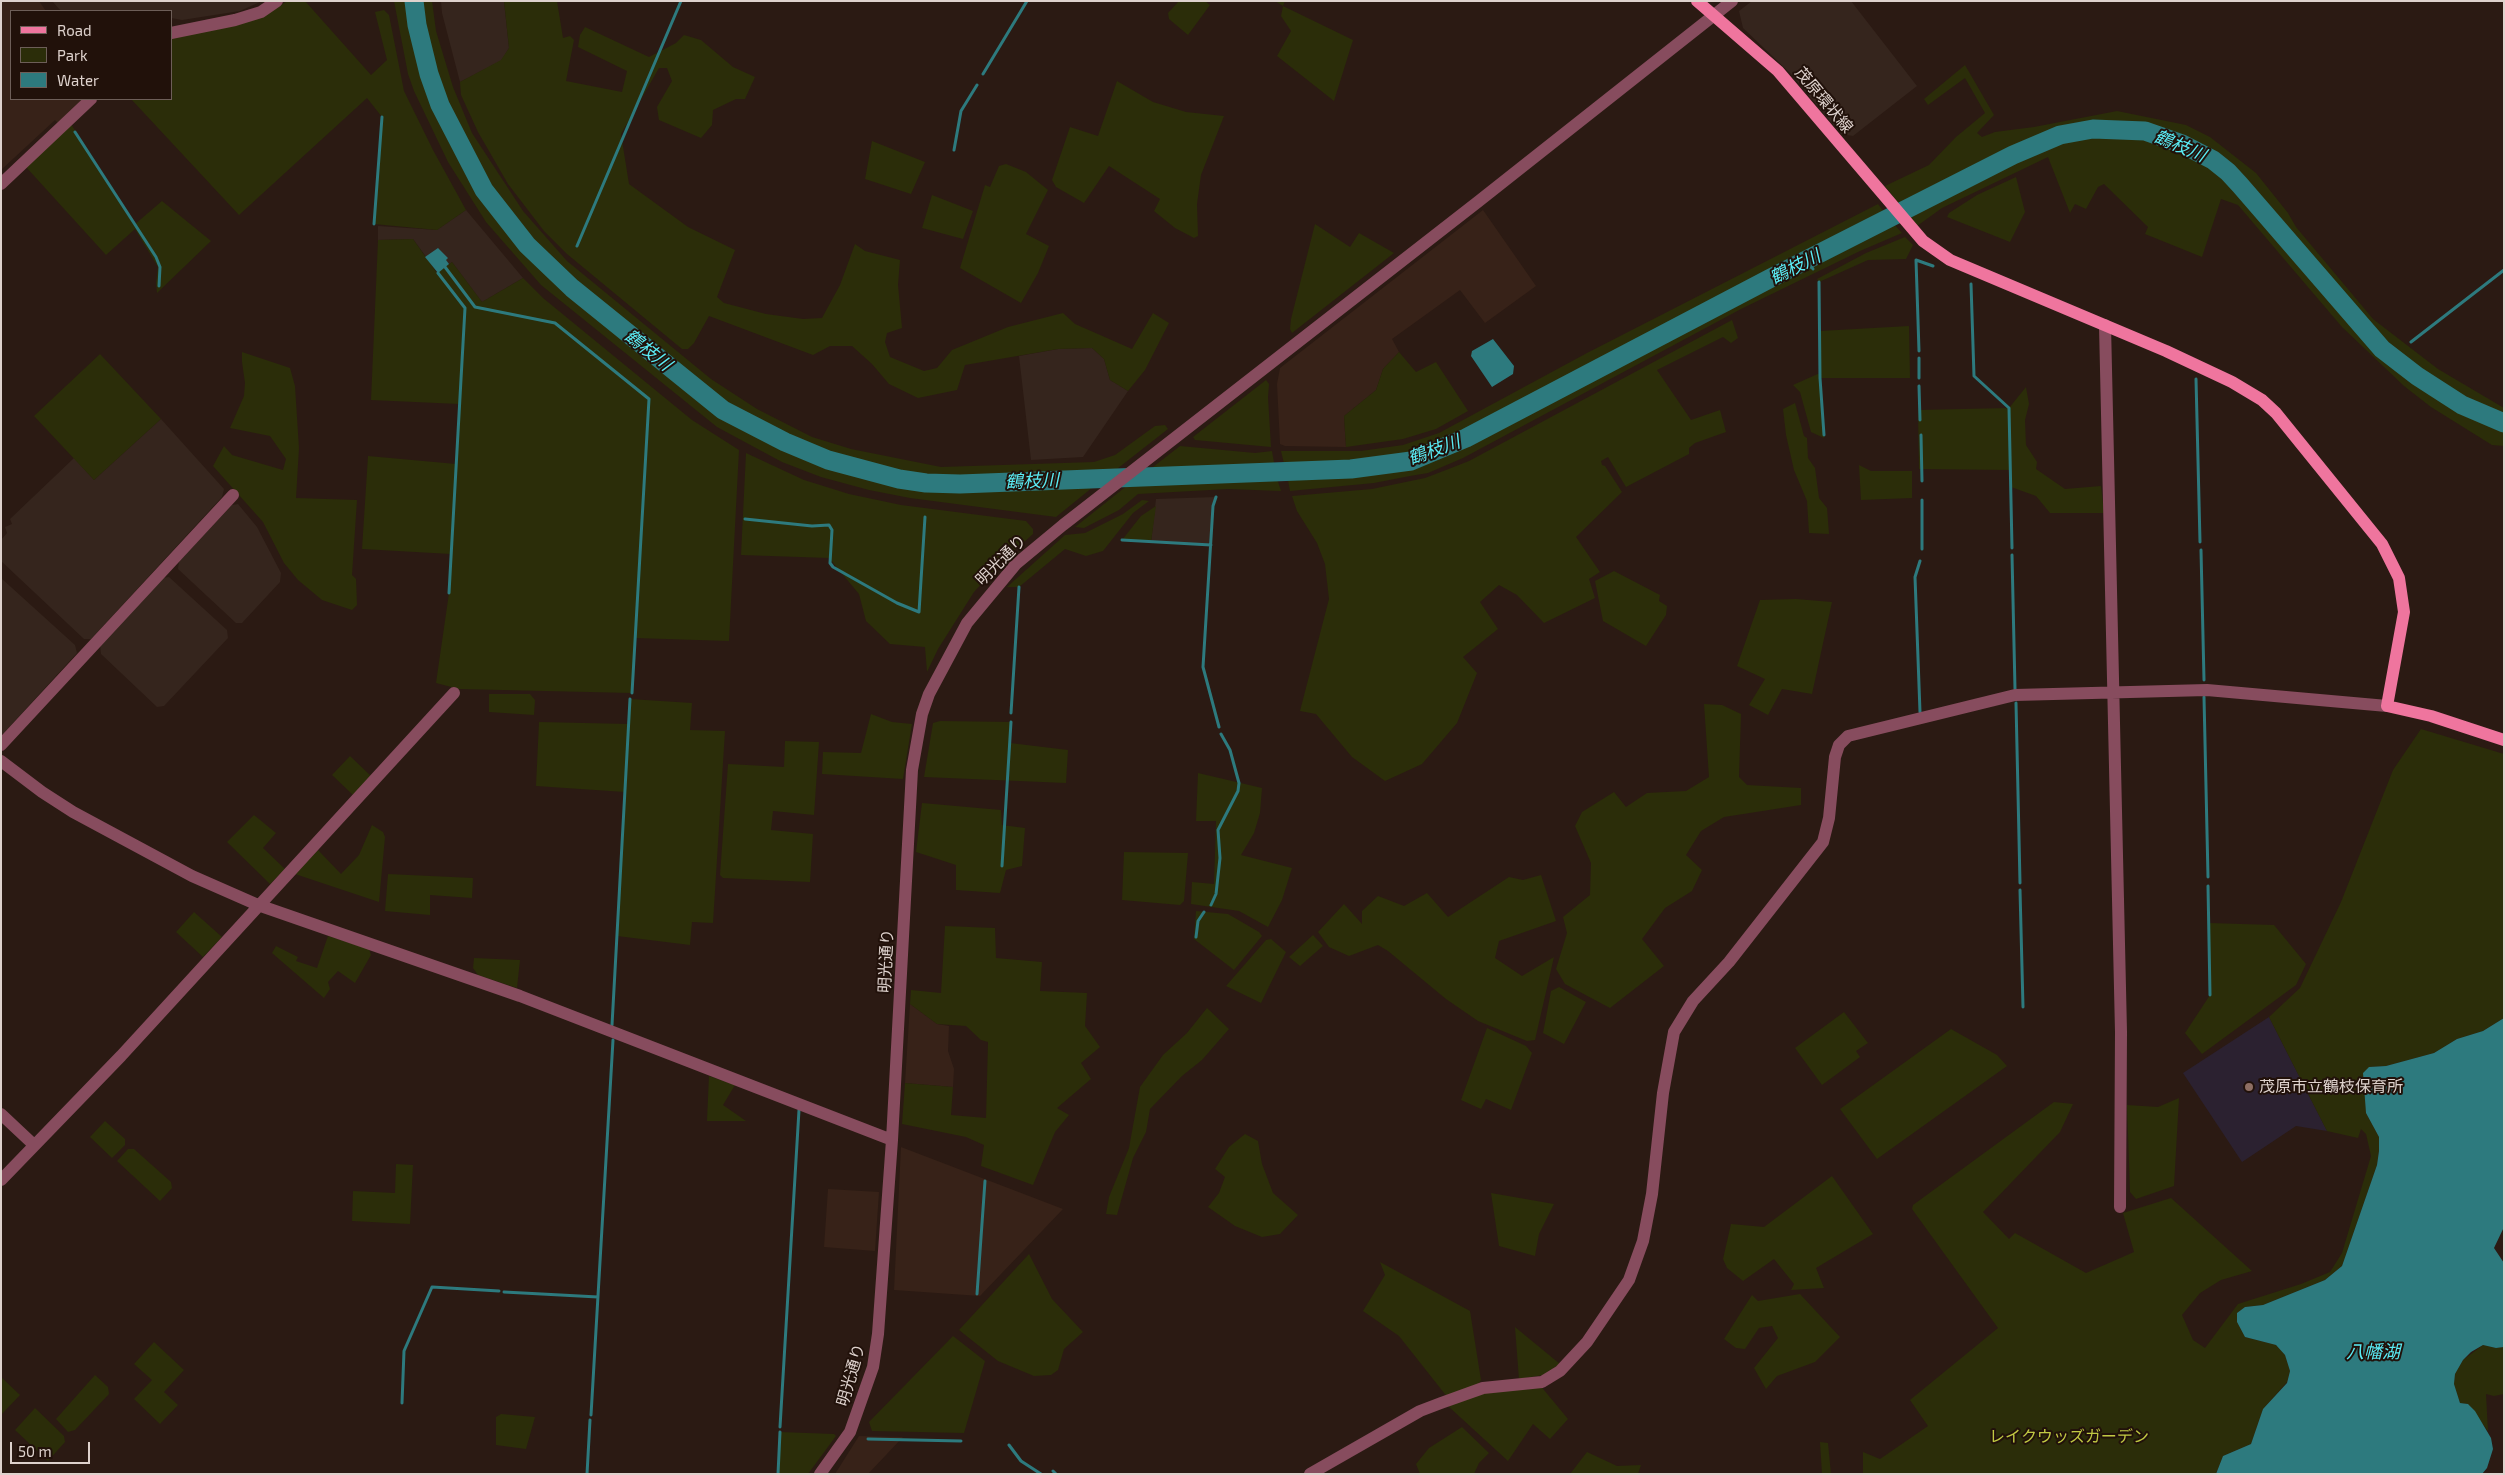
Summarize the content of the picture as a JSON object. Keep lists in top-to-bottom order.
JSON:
{
  "streets": {
    "main road": ["茂原環状線"],
    "street": ["明光通り"]
  },
  "crossings": [
    ["茂原環状線", "明光通り"]
  ],
  "water": ["鶴枝川", "八幡湖"],
  "parks": ["レイクウッズガーデン"],
  "places": ["茂原市立鶴枝保育所"],
  "legend": ["Road", "Park", "Water"],
  "scale_bar": "50 m"
}
